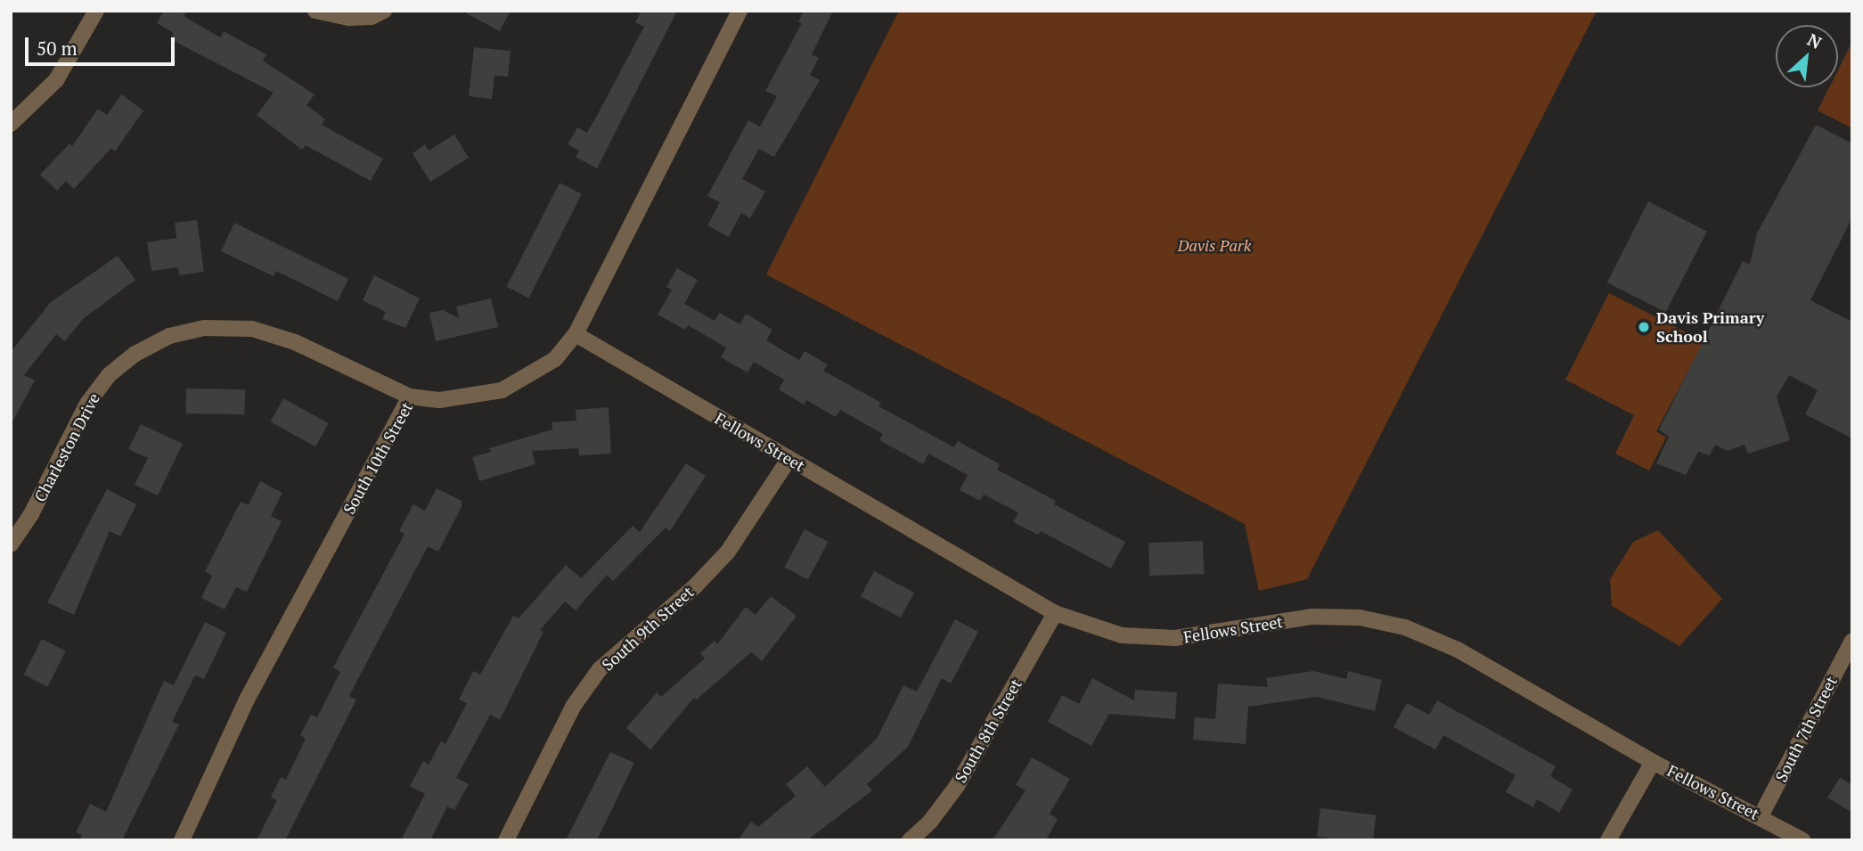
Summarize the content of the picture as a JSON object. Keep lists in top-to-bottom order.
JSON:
{
  "streets": {
    "street": [
      "Fellows Street",
      "Charleston Drive",
      "South 10th Street",
      "South 9th Street",
      "South 7th Street",
      "South 8th Street"
    ]
  },
  "crossings": [
    ["Fellows Street", "South 10th Street"],
    ["Fellows Street", "South 9th Street"],
    ["Fellows Street", "South 7th Street"],
    ["Fellows Street", "South 8th Street"],
    ["Charleston Drive", "South 10th Street"]
  ],
  "parks": ["Davis Park"],
  "places": ["Davis Primary School"],
  "scale_bar": "50 m",
  "north": "top right"
}
